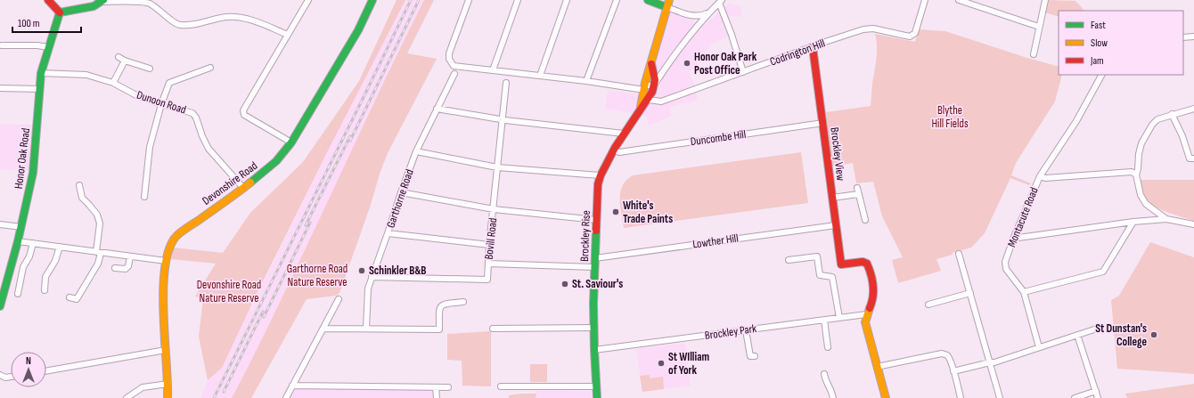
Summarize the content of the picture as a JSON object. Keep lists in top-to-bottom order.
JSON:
{
  "streets": {
    "street": [
      "Codrington Hill",
      "Dunoon Road",
      "Duncombe Hill",
      "Brockley View",
      "Honor Oak Road",
      "Devonshire Road",
      "Garthorne Road",
      "Montacute Road",
      "Brockley Rise",
      "Bovill Road",
      "Lowther Hill",
      "Brockley Park"
    ]
  },
  "crossings": [
    ["Codrington Hill", "Brockley View"],
    ["Dunoon Road", "Honor Oak Road"],
    ["Dunoon Road", "Devonshire Road"],
    ["Duncombe Hill", "Brockley View"],
    ["Duncombe Hill", "Brockley Rise"],
    ["Brockley View", "Lowther Hill"],
    ["Brockley View", "Brockley Park"],
    ["Garthorne Road", "Bovill Road"],
    ["Brockley Rise", "Lowther Hill"],
    ["Brockley Rise", "Brockley Park"]
  ],
  "parks": ["Blythe Hill Fields", "Garthorne Road Nature Reserve", "Devonshire Road Nature Reserve"],
  "places": [
    "Honor Oak Park Post Office",
    "White's Trade Paints",
    "Schinkler B&B",
    "St. Saviour's",
    "St Dunstan's College",
    "St WIlliam of York"
  ],
  "legend": ["Fast", "Slow", "Jam"],
  "scale_bar": "100 m",
  "north": "top"
}
